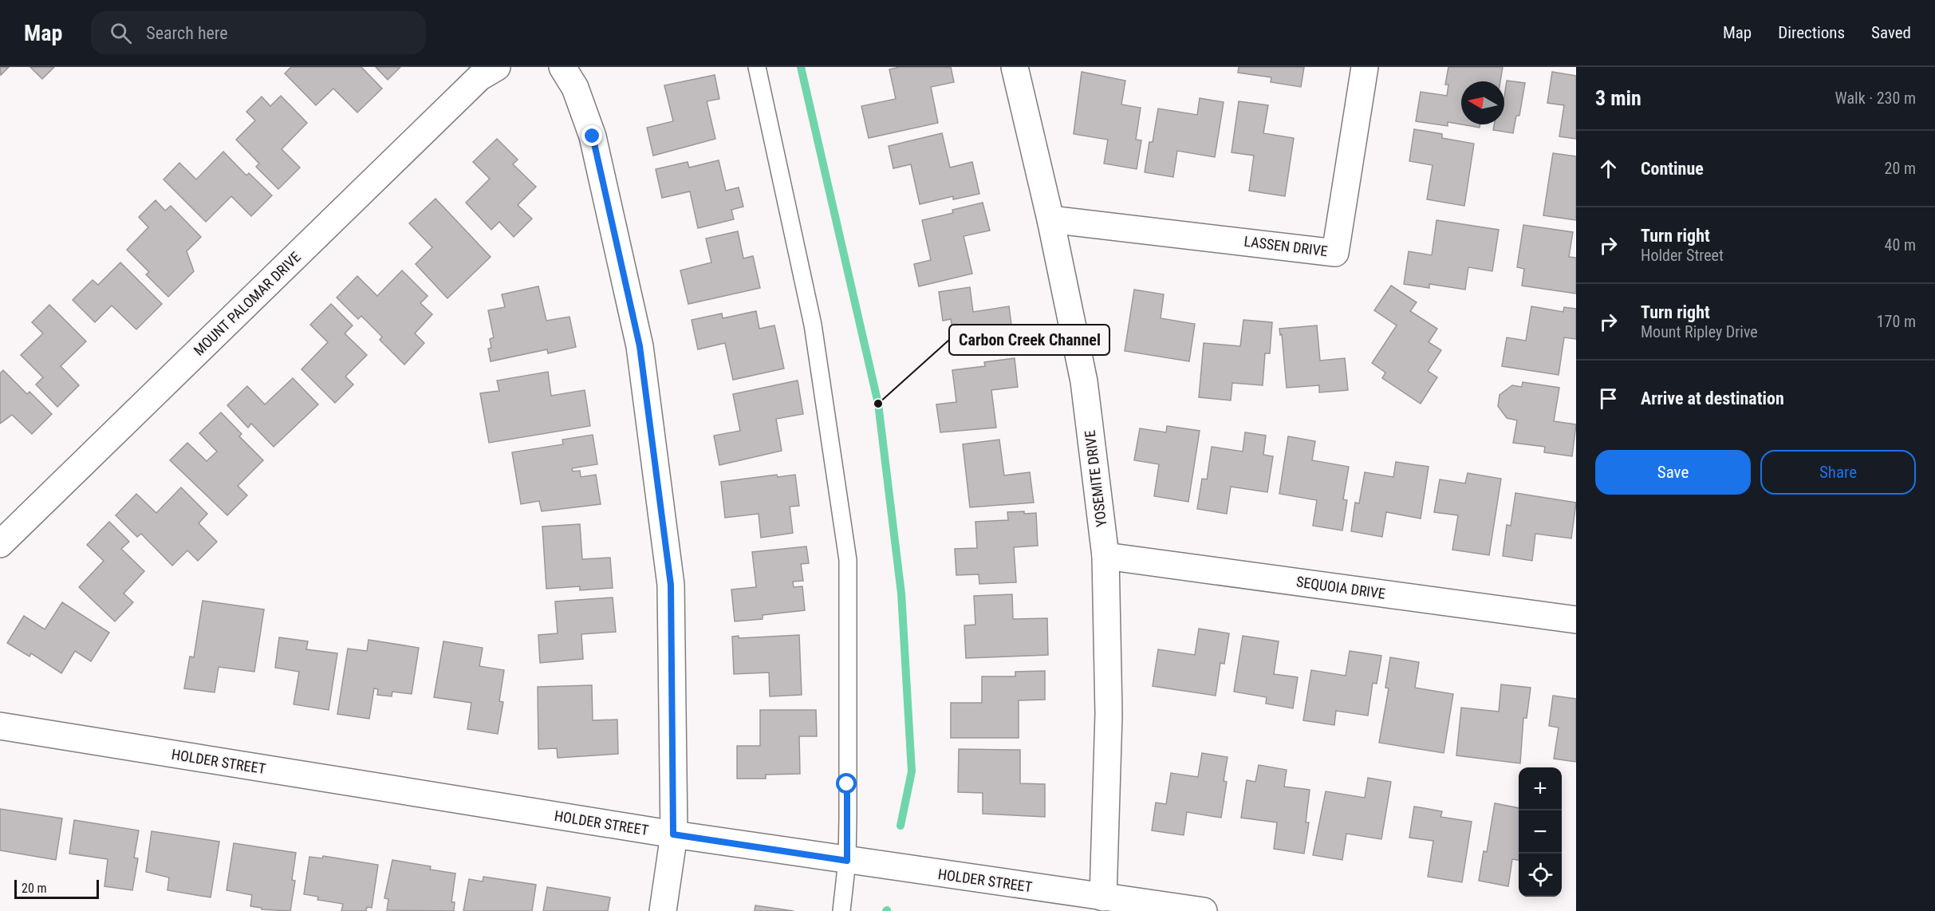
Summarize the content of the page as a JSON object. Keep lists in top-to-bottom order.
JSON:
{
  "streets": {
    "street": [
      "LASSEN DRIVE",
      "MOUNT PALOMAR DRIVE",
      "YOSEMITE DRIVE",
      "SEQUOIA DRIVE",
      "HOLDER STREET"
    ]
  },
  "crossings": [
    ["LASSEN DRIVE", "YOSEMITE DRIVE"],
    ["YOSEMITE DRIVE", "SEQUOIA DRIVE"],
    ["YOSEMITE DRIVE", "HOLDER STREET"]
  ],
  "places": ["Carbon Creek Channel"],
  "scale_bar": "20 m",
  "north": "left",
  "page": {
    "header": "Map",
    "search": "Search here",
    "nav": ["Map", "Directions", "Saved"],
    "heading": ["3 min", "Walk · 230 m"],
    "list": [
      ["Continue", "20 m"],
      ["Turn right", "Holder Street", "40 m"],
      ["Turn right", "Mount Ripley Drive", "170 m"],
      "Arrive at destination"
    ],
    "buttons": ["Save", "Share"],
    "map_buttons": ["+", "−"],
    "scale": "20 m"
  }
}
